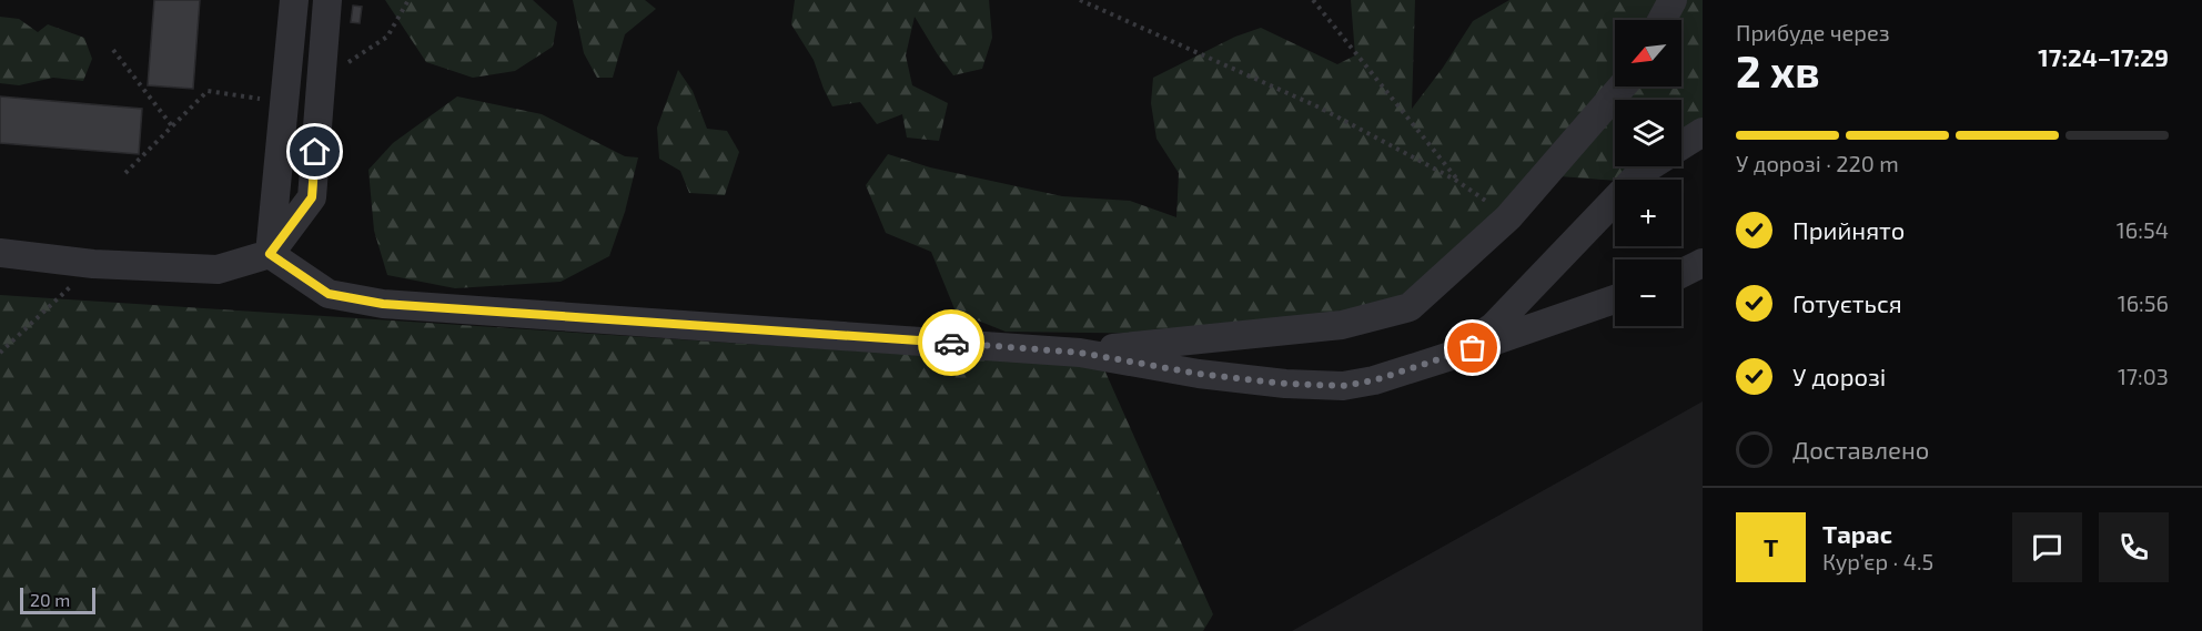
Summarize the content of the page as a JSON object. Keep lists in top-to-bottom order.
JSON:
{
  "scale_bar": "20 m",
  "north": "bottom left",
  "page": {
    "heading": ["2 хв", "Прибуде через", "17:24–17:29"],
    "panel": ["Тарас", "Кур’єр · 4.5"],
    "map_buttons": ["+", "−"],
    "bar": "У дорозі · 220 m",
    "list": [
      ["Прийнято", "16:54"],
      ["Готується", "16:56"],
      ["У дорозі", "17:03"],
      "Доставлено"
    ],
    "round": "Т",
    "scale": "20 m"
  }
}
